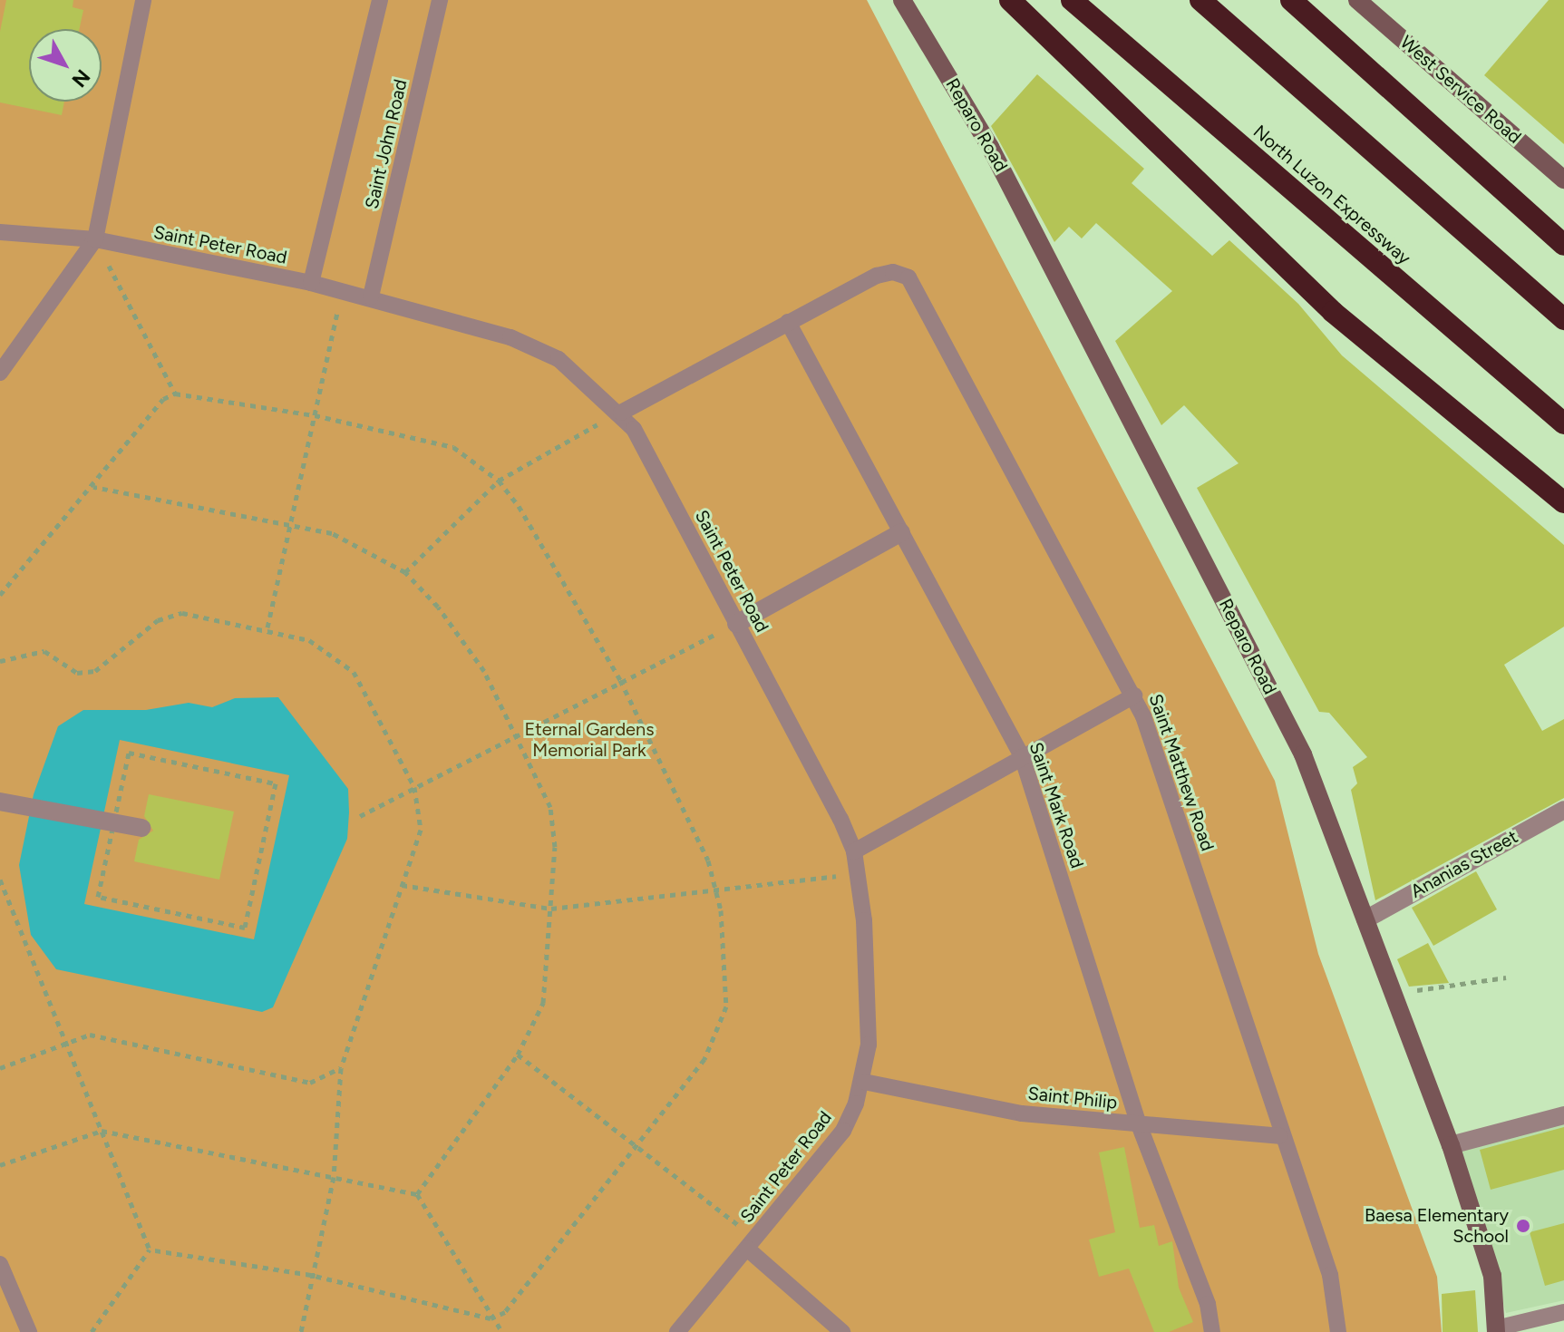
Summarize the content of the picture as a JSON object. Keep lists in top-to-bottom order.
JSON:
{
  "streets": {
    "highway": ["North Luzon Expressway"],
    "street": ["West Service Road", "Reparo Road", "Ananias Street"],
    "lane": [
      "Saint John Road",
      "Saint Peter Road",
      "Saint Matthew Road",
      "Saint Mark Road",
      "Saint Philip"
    ]
  },
  "crossings": [
    ["Reparo Road", "Ananias Street"],
    ["Saint John Road", "Saint Peter Road"],
    ["Saint Peter Road", "Saint Philip"],
    ["Saint Matthew Road", "Saint Mark Road"],
    ["Saint Matthew Road", "Saint Philip"],
    ["Saint Mark Road", "Saint Philip"]
  ],
  "parks": ["Eternal Gardens Memorial Park"],
  "places": ["Baesa Elementary School"],
  "north": "bottom right"
}
